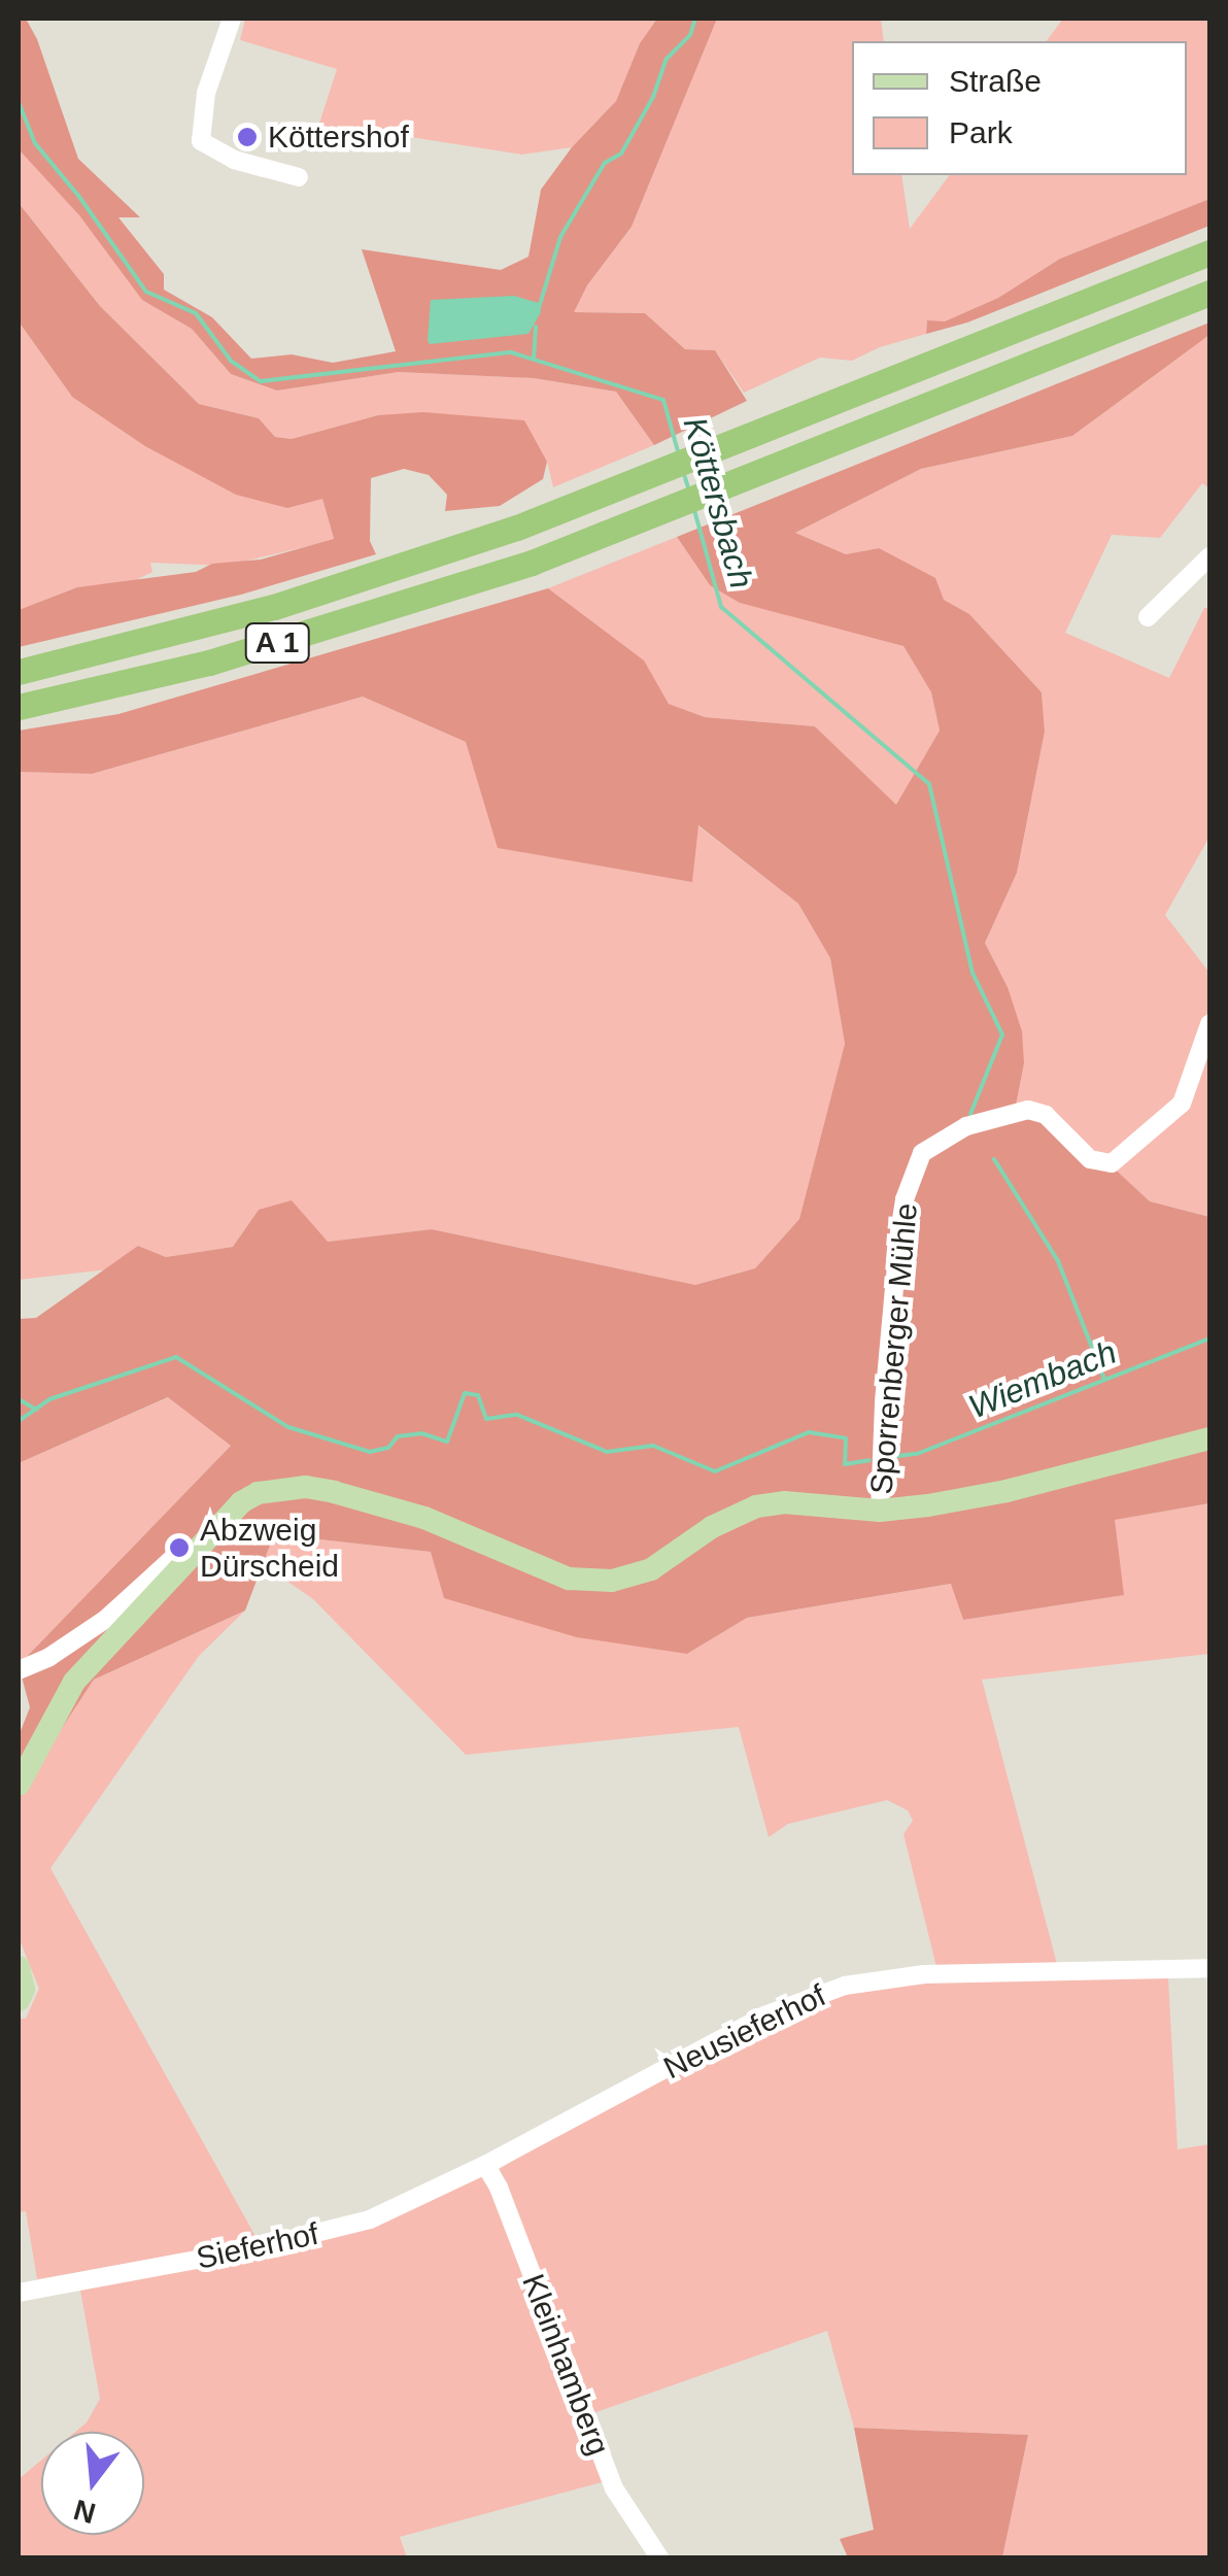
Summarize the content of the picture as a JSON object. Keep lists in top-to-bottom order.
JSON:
{
  "streets": {
    "highway": ["A 1"],
    "street": [
      "Sporrenberger Mühle",
      "Neusieferhof",
      "Sieferhof",
      "Kleinhamberg"
    ]
  },
  "crossings": [
    ["Neusieferhof", "Sieferhof"],
    ["Neusieferhof", "Kleinhamberg"],
    ["Sieferhof", "Kleinhamberg"]
  ],
  "water": ["Köttersbach", "Wiembach"],
  "places": ["Köttershof", "Abzweig Dürscheid"],
  "legend": ["Straße", "Park"],
  "north": "bottom"
}
